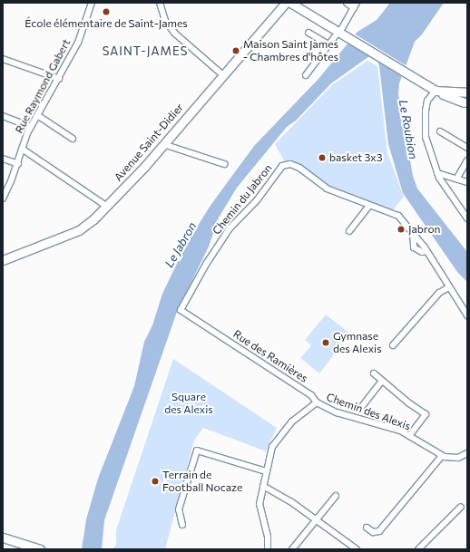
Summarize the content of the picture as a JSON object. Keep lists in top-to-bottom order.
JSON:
{
  "streets": {
    "street": [
      "Rue Raymond Gabert",
      "Avenue Saint-Didier",
      "Chemin du Jabron",
      "Rue des Ramières",
      "Chemin des Alexis"
    ]
  },
  "crossings": [
    ["Chemin du Jabron", "Rue des Ramières"],
    ["Rue des Ramières", "Chemin des Alexis"]
  ],
  "districts": ["SAINT-JAMES"],
  "water": ["Le Roubion", "Le Jabron"],
  "parks": ["Square des Alexis"],
  "places": [
    "École élémentaire de Saint-James",
    "Maison Saint James - Chambres d'hôtes",
    "basket 3x3",
    "Jabron",
    "Gymnase des Alexis",
    "Terrain de Football Nocaze"
  ]
}
